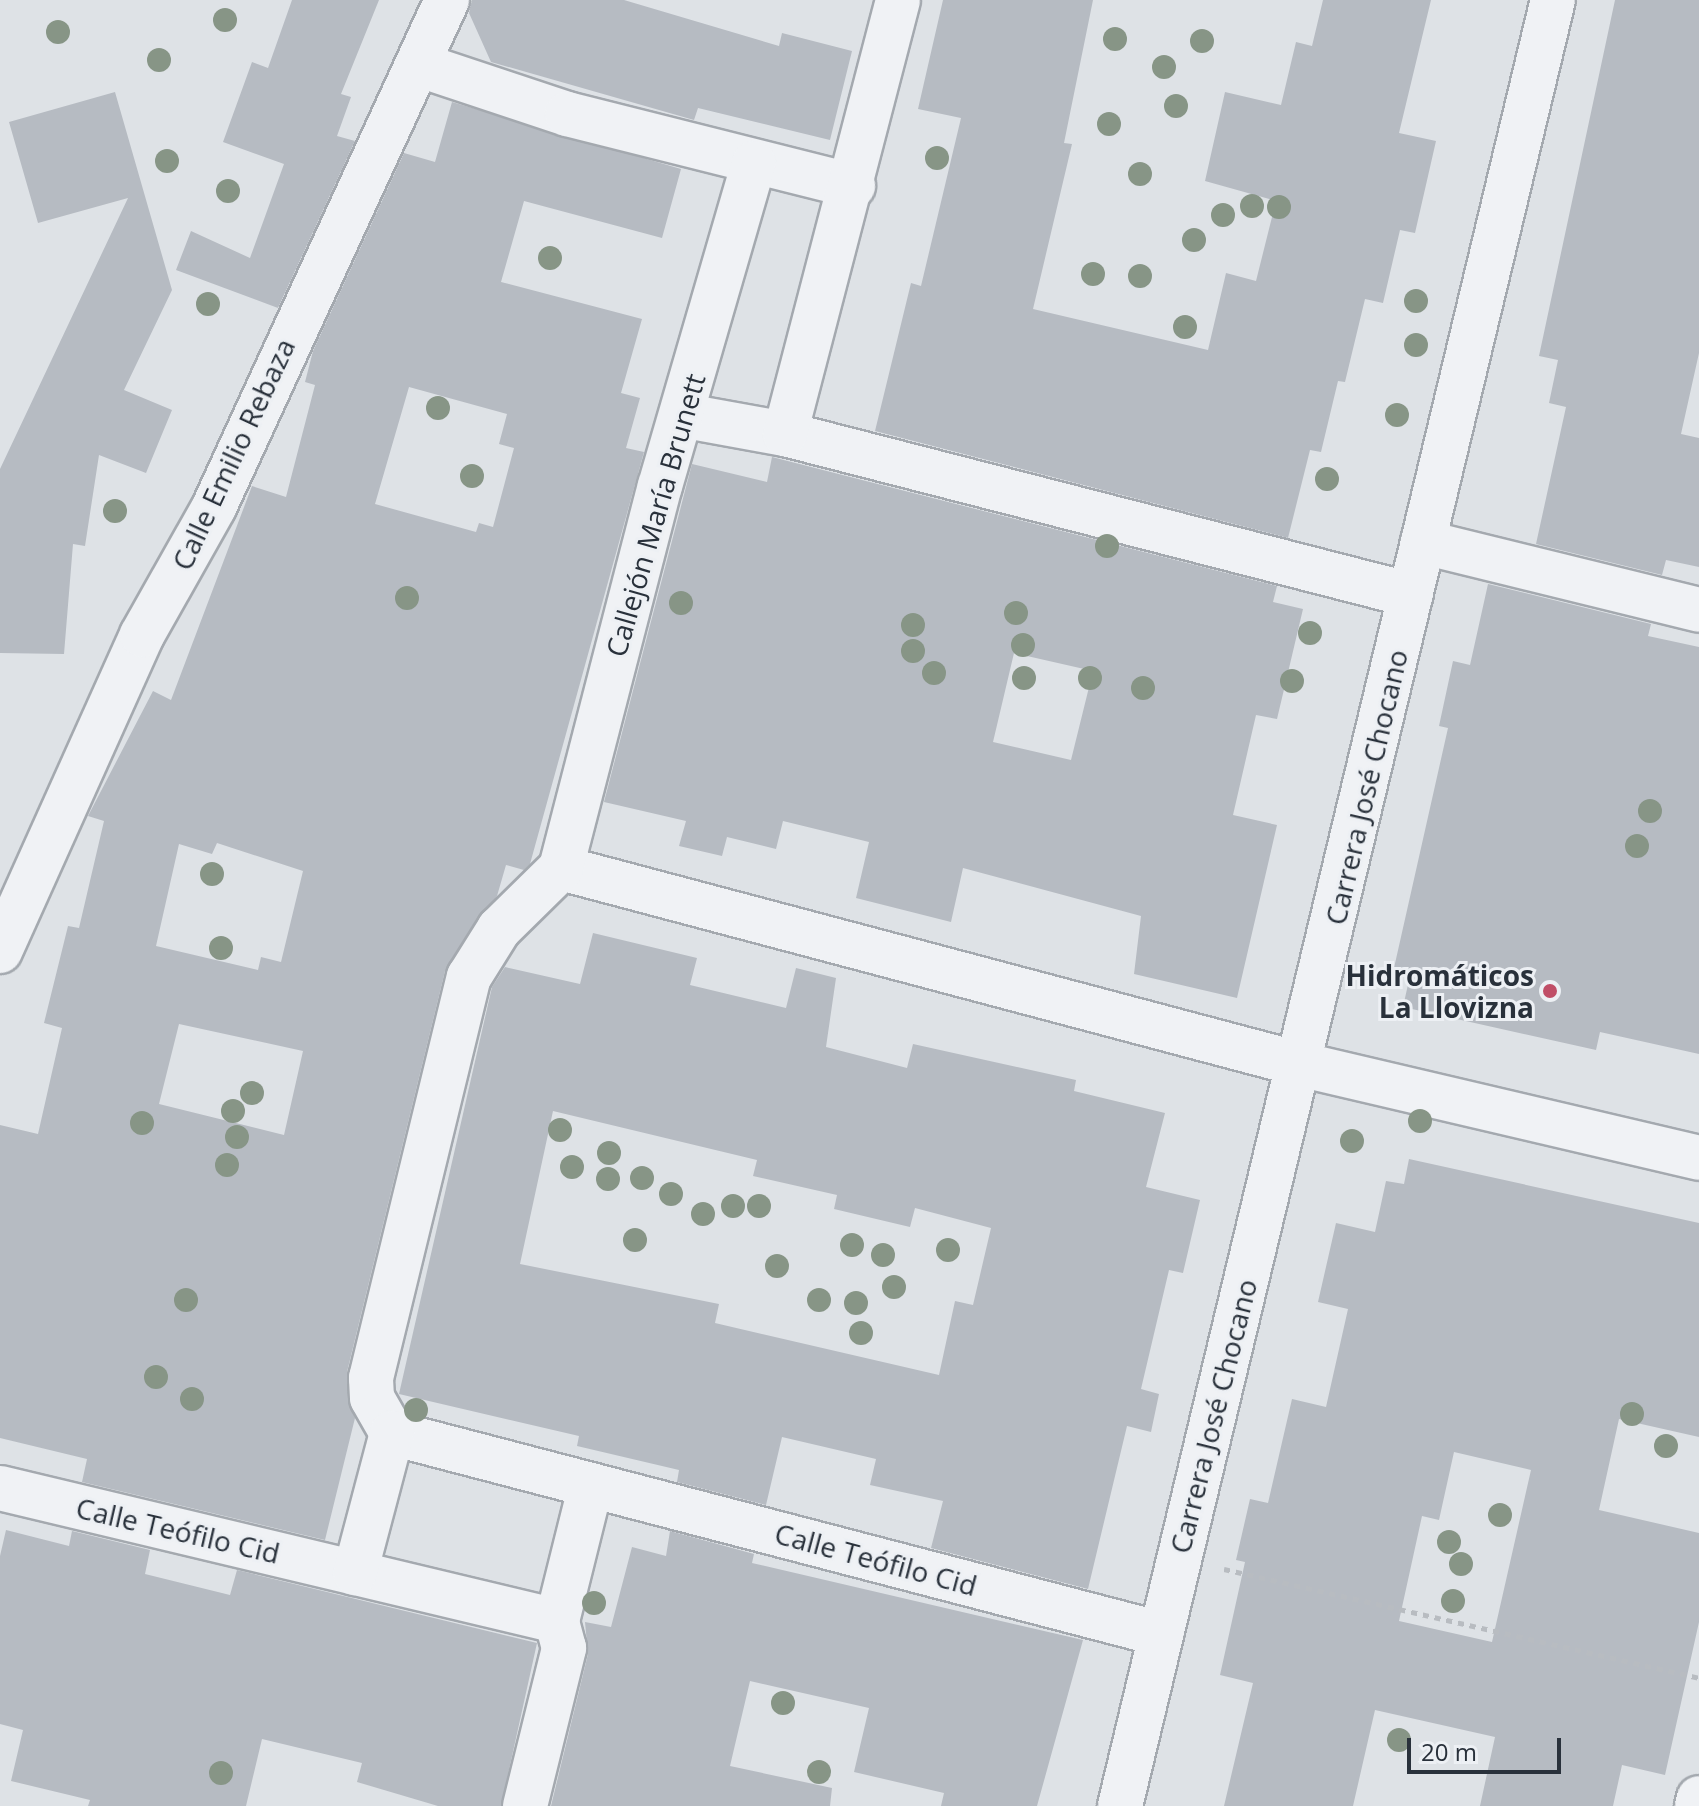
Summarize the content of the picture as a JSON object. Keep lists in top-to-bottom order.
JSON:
{
  "streets": {
    "street": [
      "Calle Emilio Rebaza",
      "Callejón María Brunett",
      "Carrera José Chocano",
      "Calle Teófilo Cid"
    ]
  },
  "crossings": [
    ["Carrera José Chocano", "Calle Teófilo Cid"]
  ],
  "places": ["Hidromáticos La Llovizna"],
  "scale_bar": "20 m"
}
